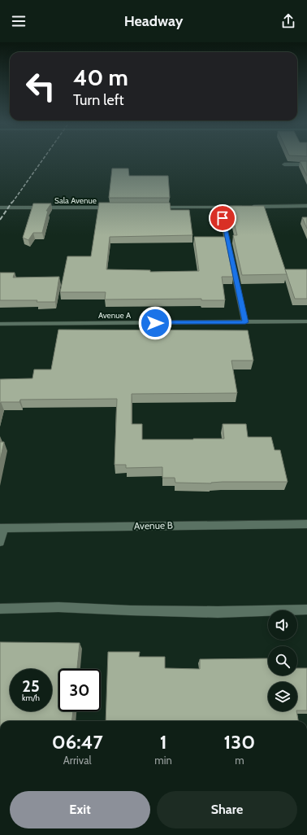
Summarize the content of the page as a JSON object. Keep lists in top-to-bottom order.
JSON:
{
  "streets": {
    "street": ["Sala Avenue", "Avenue A", "Avenue B"]
  },
  "page": {
    "header": "Headway",
    "turn": ["40 m", "Turn left"],
    "speed": "25 km/h",
    "limit": "30",
    "eta": [
      "06:47",
      "Arrival",
      "1",
      "min",
      "130",
      "m"
    ],
    "buttons": ["Exit", "Share"]
  }
}
